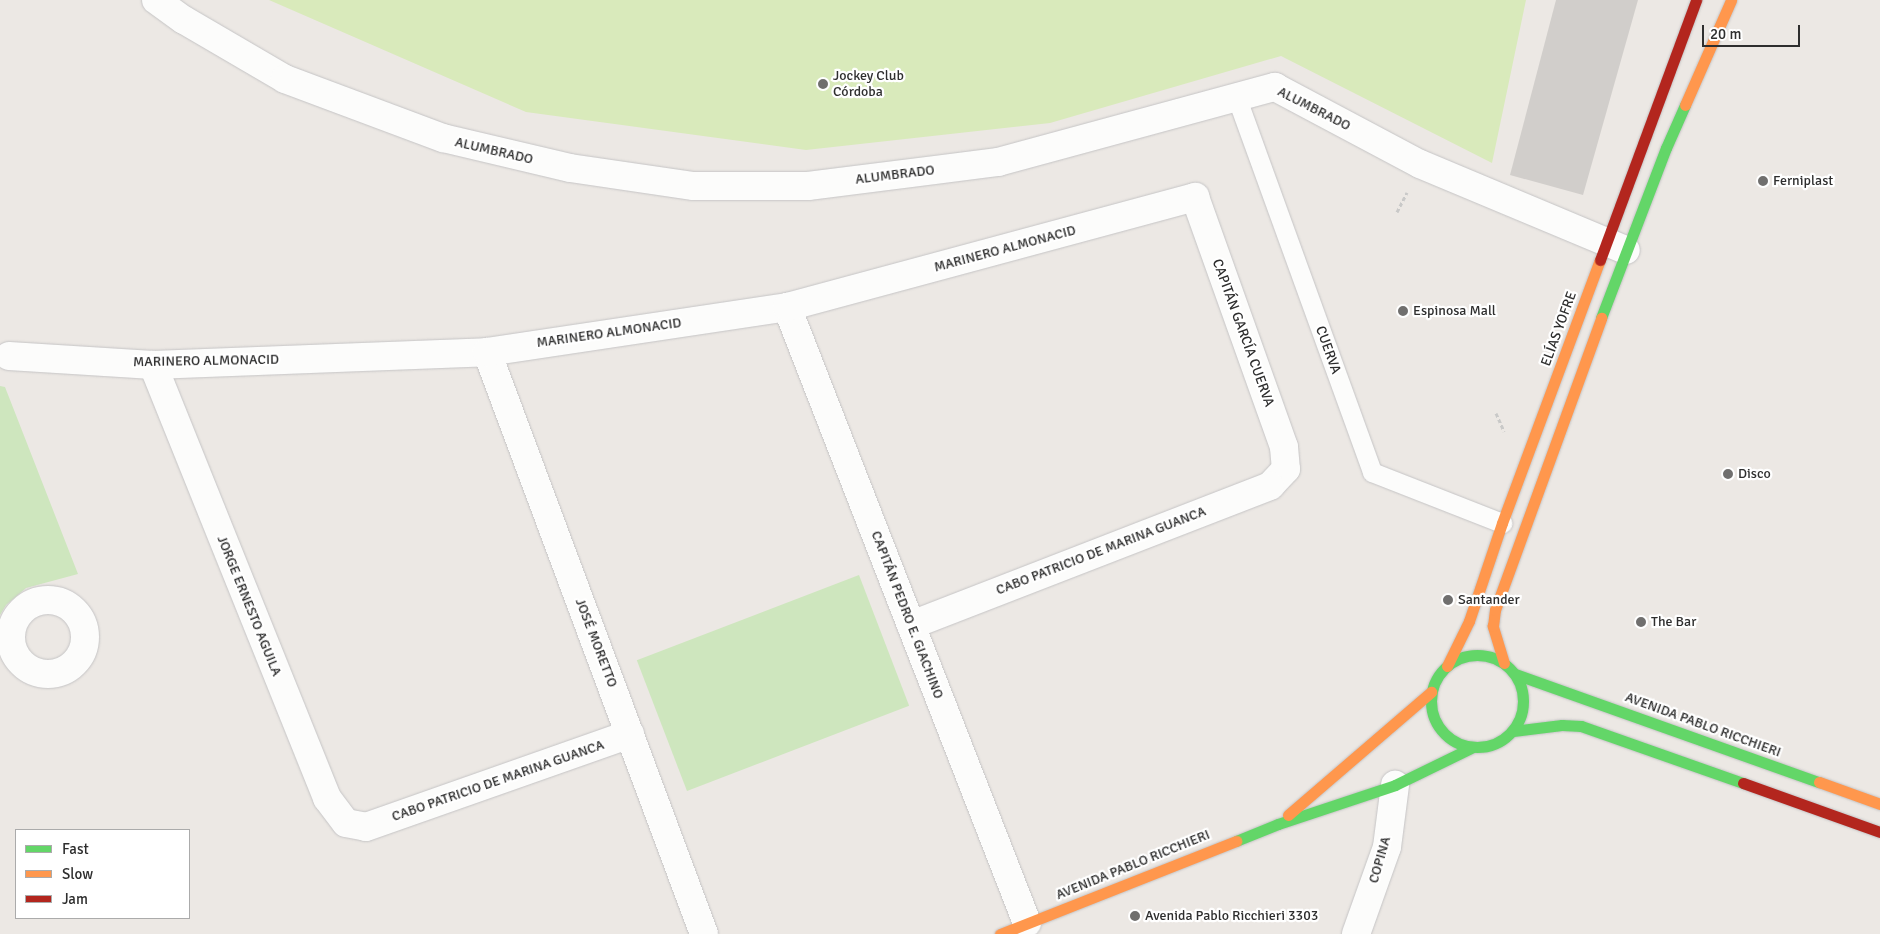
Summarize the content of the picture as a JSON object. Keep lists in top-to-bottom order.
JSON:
{
  "streets": {
    "main road": ["ELÍAS YOFRE", "AVENIDA PABLO RICCHIERI"],
    "street": [
      "ALUMBRADO",
      "MARINERO ALMONACID",
      "CAPITÁN GARCÍA CUERVA",
      "CABO PATRICIO DE MARINA GUANCA",
      "JORGE ERNESTO AGUILA",
      "CAPITÁN PEDRO E. GIACHINO",
      "JOSÉ MORETTO",
      "COPINA"
    ],
    "lane": ["CUERVA"]
  },
  "crossings": [
    ["ALUMBRADO", "ELÍAS YOFRE"],
    ["ALUMBRADO", "CUERVA"],
    ["MARINERO ALMONACID", "CAPITÁN GARCÍA CUERVA"],
    ["MARINERO ALMONACID", "JORGE ERNESTO AGUILA"],
    ["MARINERO ALMONACID", "CAPITÁN PEDRO E. GIACHINO"],
    ["MARINERO ALMONACID", "JOSÉ MORETTO"],
    ["ELÍAS YOFRE", "CUERVA"],
    ["ELÍAS YOFRE", "AVENIDA PABLO RICCHIERI"],
    ["CAPITÁN GARCÍA CUERVA", "CABO PATRICIO DE MARINA GUANCA"],
    ["CABO PATRICIO DE MARINA GUANCA", "JORGE ERNESTO AGUILA"],
    ["CABO PATRICIO DE MARINA GUANCA", "CAPITÁN PEDRO E. GIACHINO"],
    ["CABO PATRICIO DE MARINA GUANCA", "JOSÉ MORETTO"],
    ["CAPITÁN PEDRO E. GIACHINO", "AVENIDA PABLO RICCHIERI"],
    ["AVENIDA PABLO RICCHIERI", "COPINA"]
  ],
  "places": [
    "Jockey Club Córdoba",
    "Ferniplast",
    "Espinosa Mall",
    "Disco",
    "Santander",
    "The Bar",
    "Avenida Pablo Ricchieri 3303"
  ],
  "legend": ["Fast", "Slow", "Jam"],
  "scale_bar": "20 m"
}
